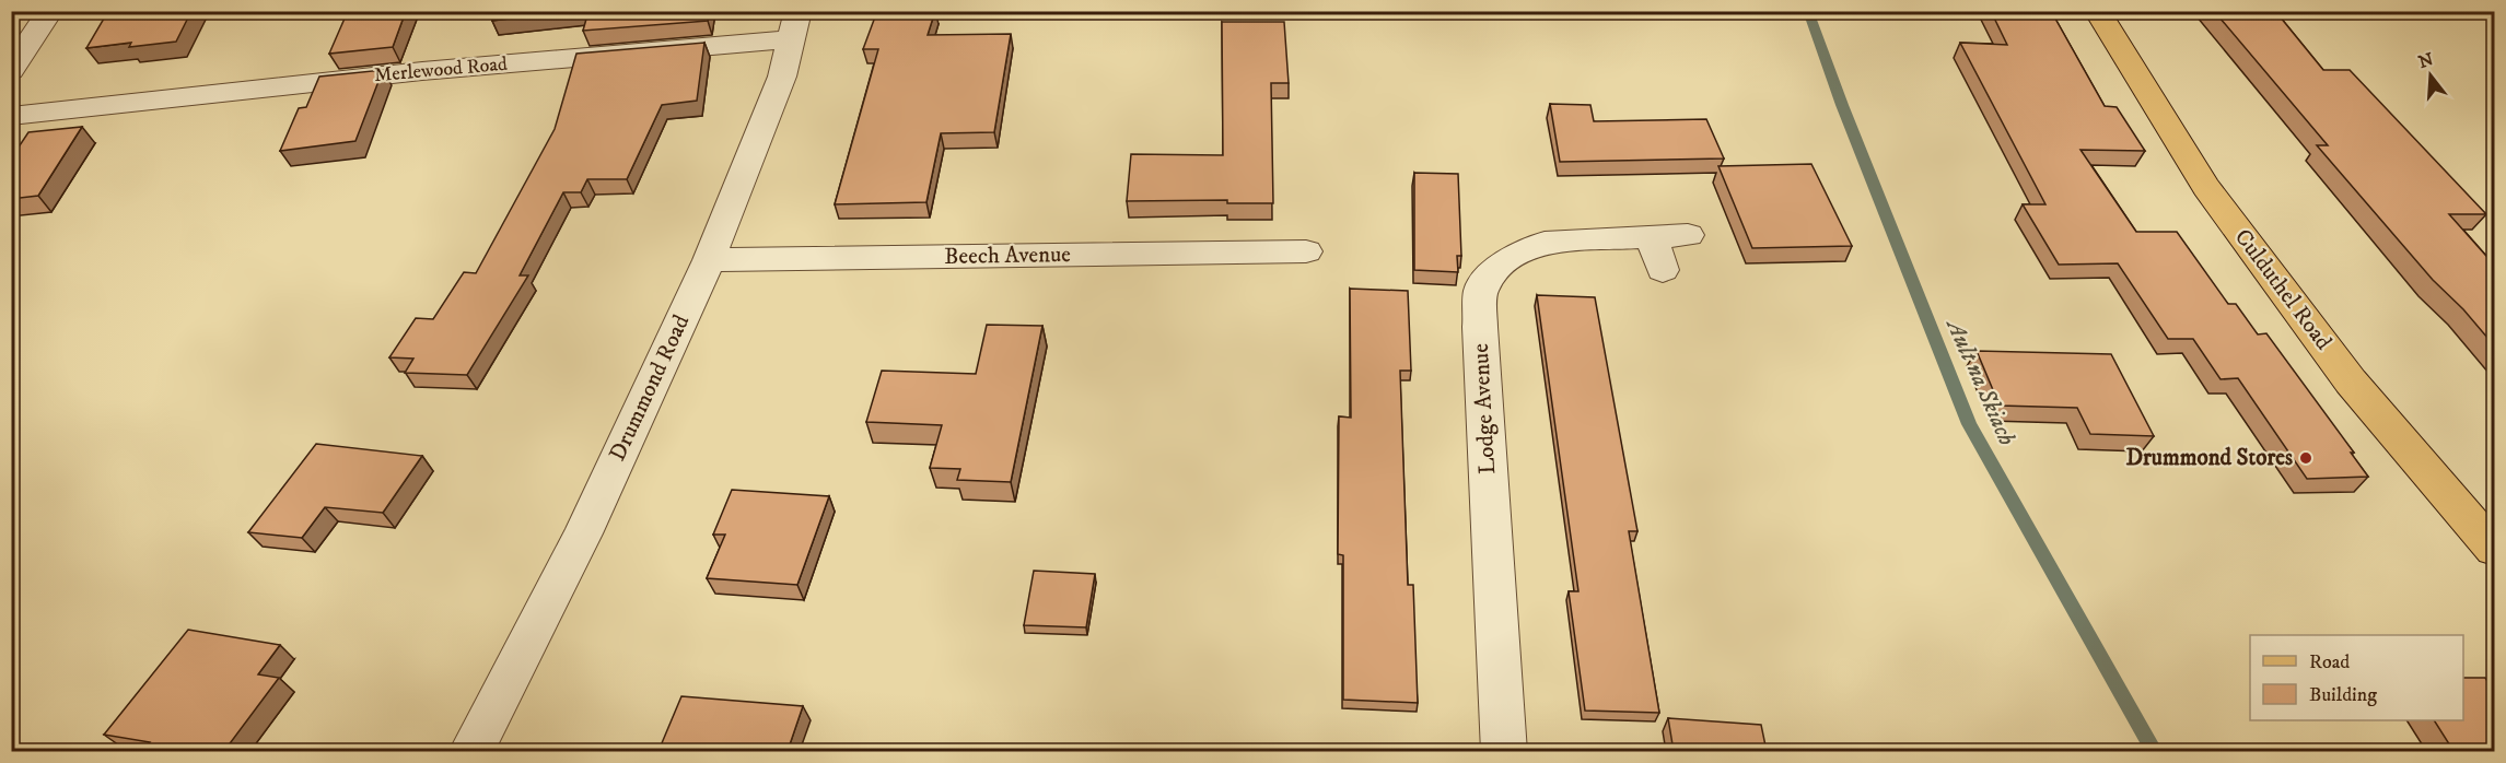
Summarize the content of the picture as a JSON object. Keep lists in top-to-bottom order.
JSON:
{
  "streets": {
    "main road": ["Culduthel Road"],
    "street": [
      "Merlewood Road",
      "Beech Avenue",
      "Drummond Road",
      "Lodge Avenue"
    ]
  },
  "crossings": [
    ["Merlewood Road", "Drummond Road"],
    ["Beech Avenue", "Drummond Road"]
  ],
  "water": ["Ault na Skiach"],
  "places": ["Drummond Stores"],
  "legend": ["Road", "Building"],
  "north": "top"
}
